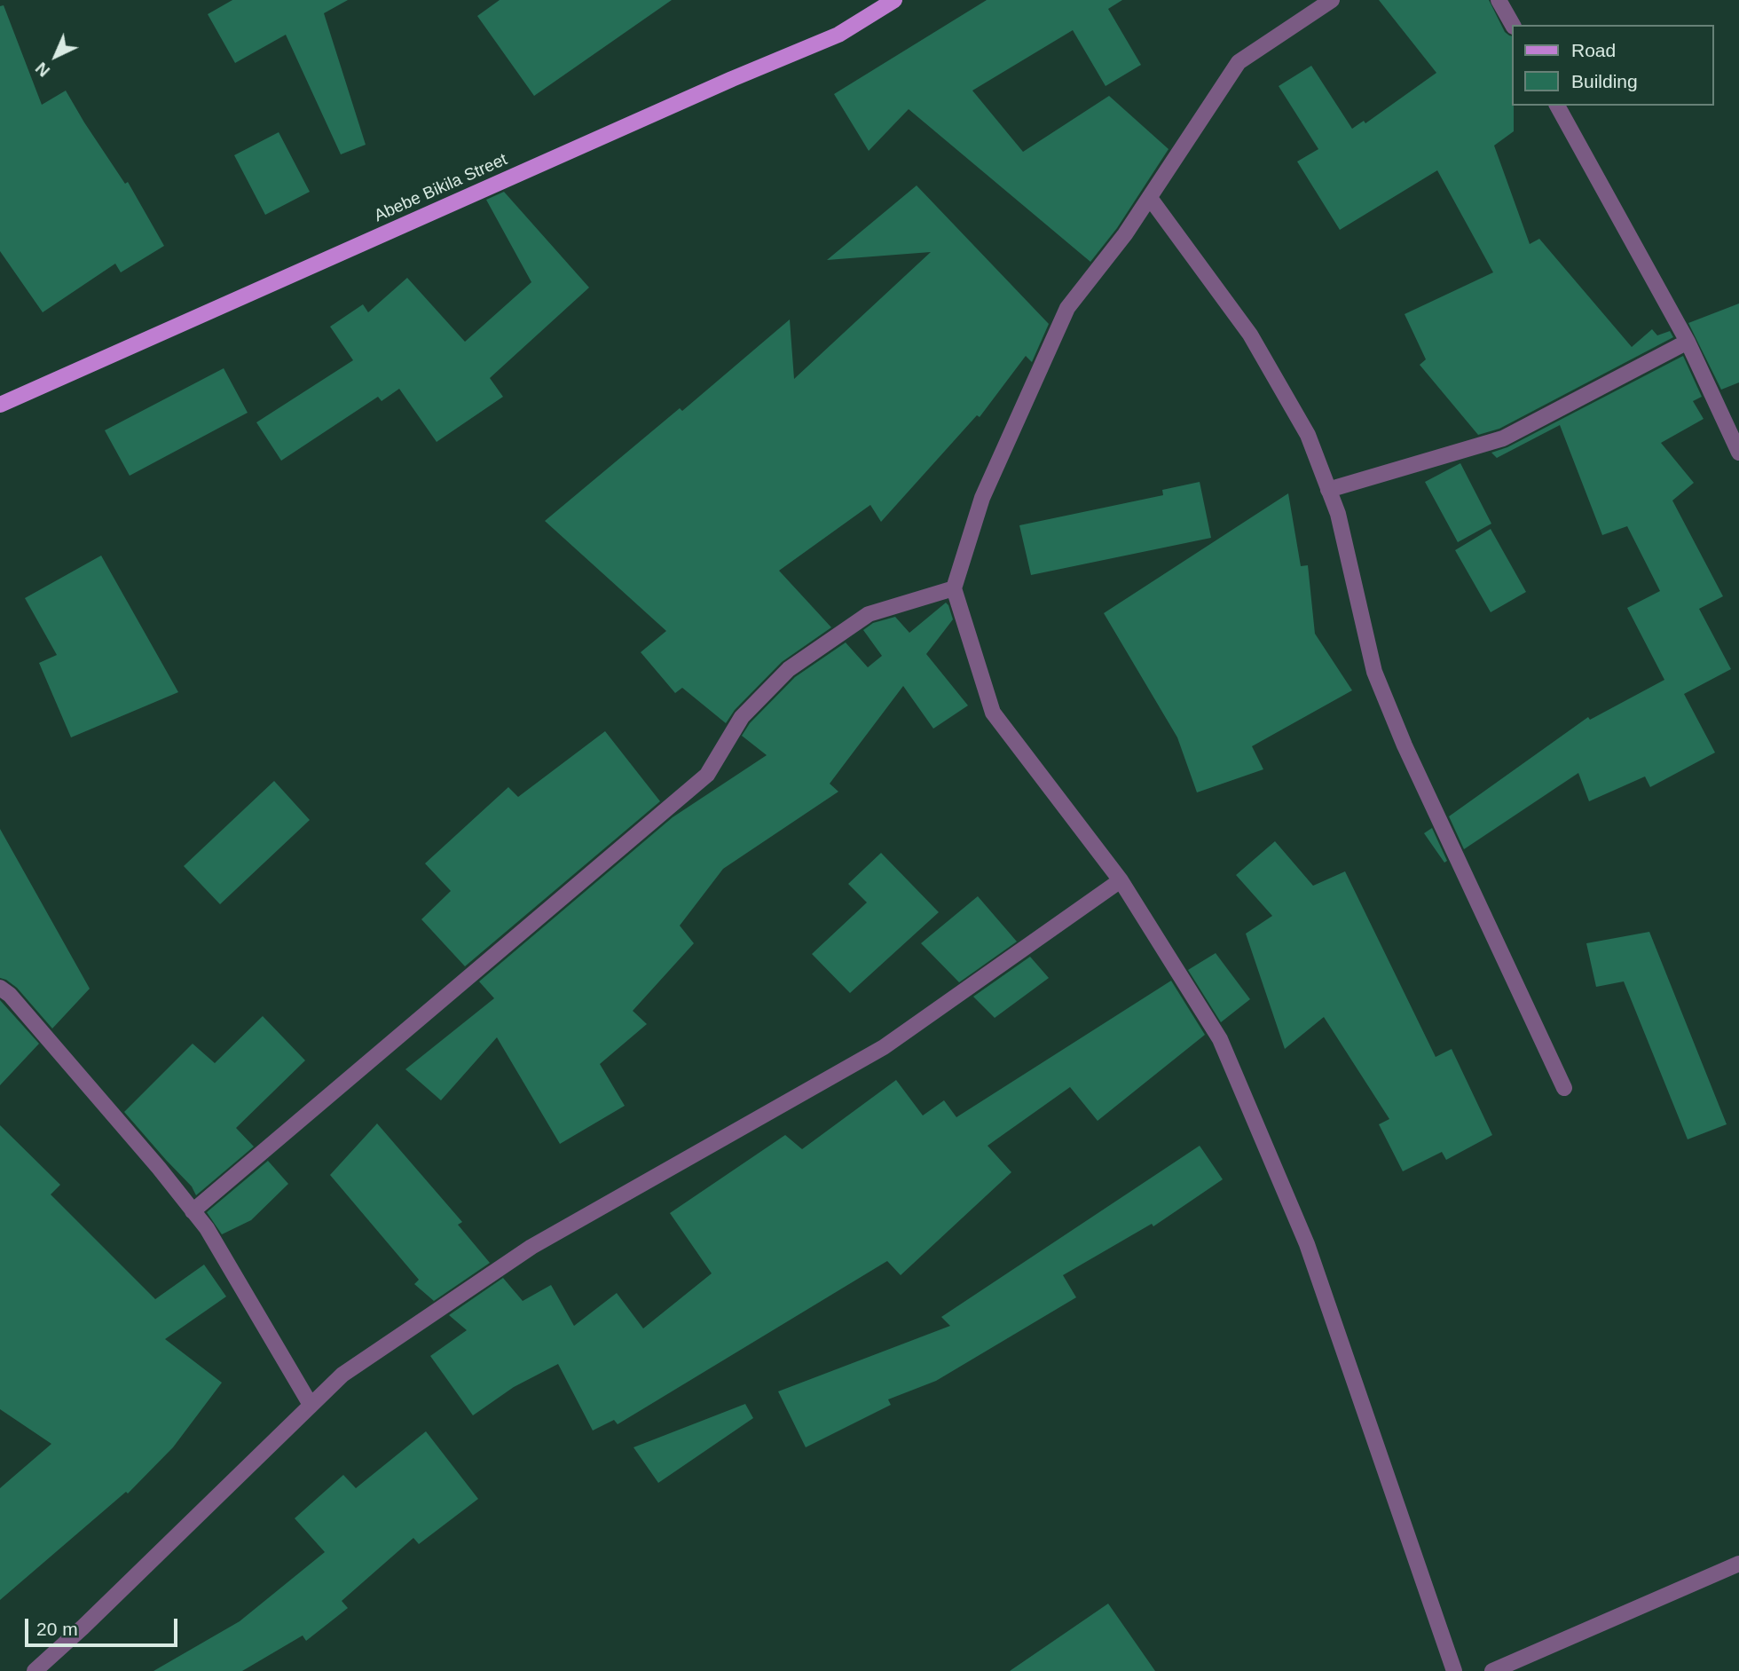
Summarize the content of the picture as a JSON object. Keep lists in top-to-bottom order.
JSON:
{
  "streets": {
    "main road": ["Abebe Bikila Street"]
  },
  "legend": ["Road", "Building"],
  "scale_bar": "20 m",
  "north": "bottom left"
}
